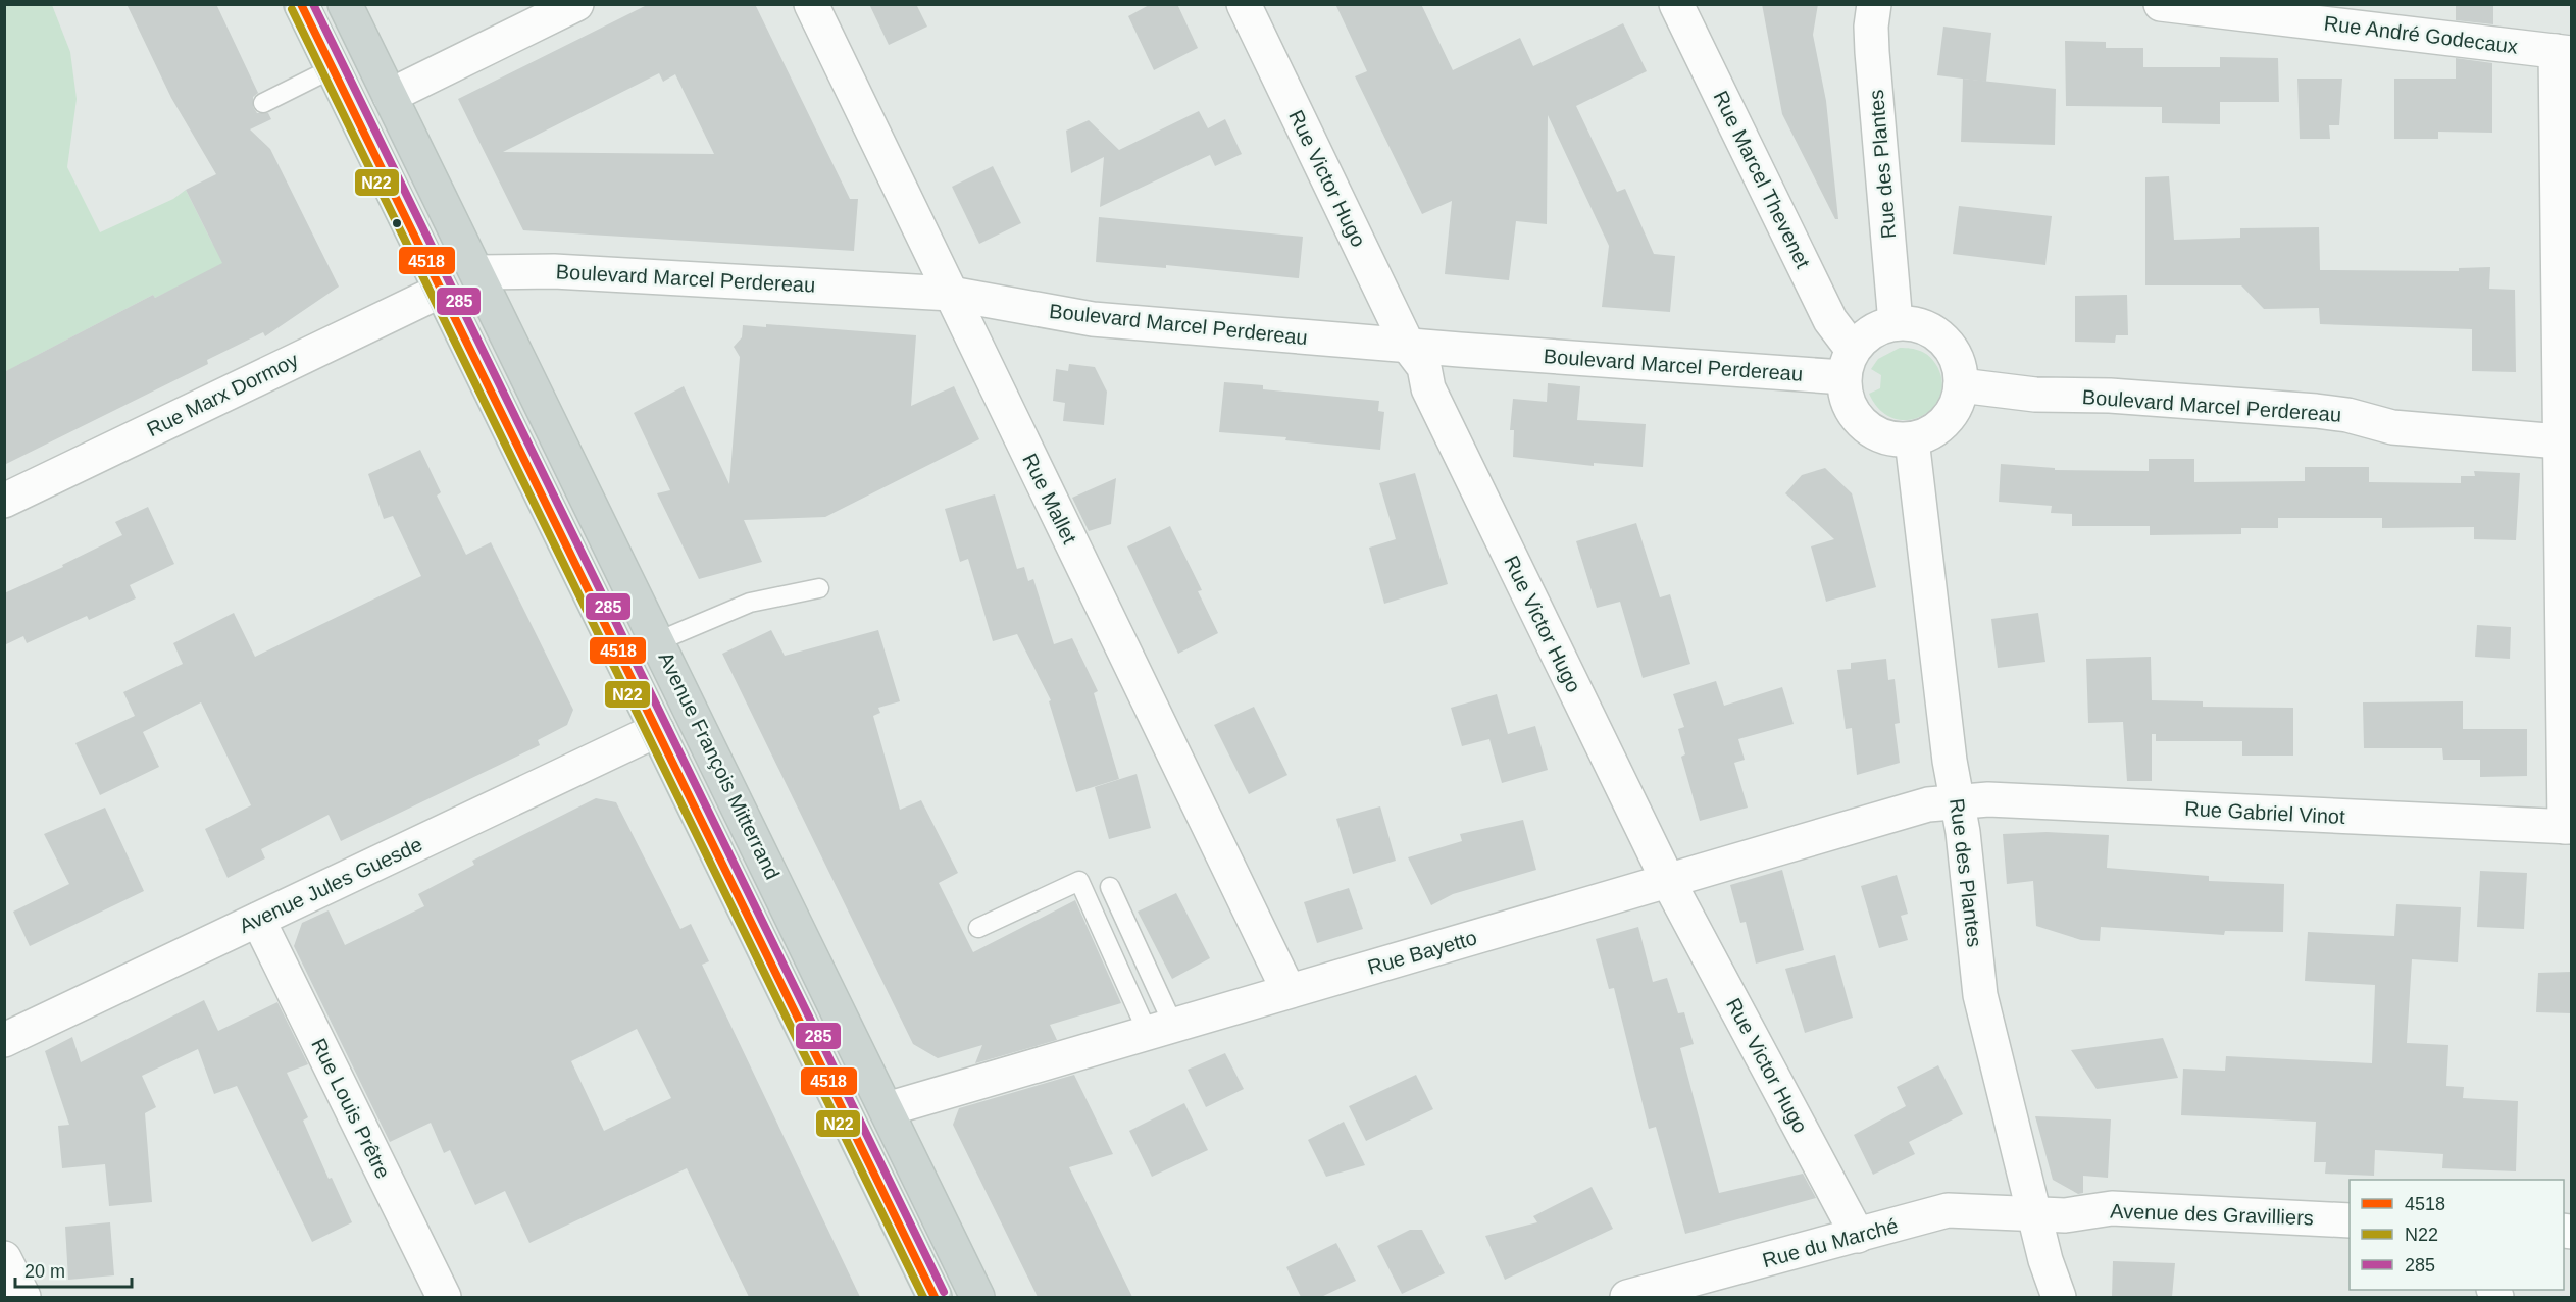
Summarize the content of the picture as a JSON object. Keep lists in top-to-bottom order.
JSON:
{
  "streets": {
    "main road": ["Avenue François Mitterrand"],
    "street": [
      "Rue André Godecaux",
      "Rue des Plantes",
      "Rue Victor Hugo",
      "Rue Marcel Thevenet",
      "Boulevard Marcel Perdereau",
      "Rue Marx Dormoy",
      "Rue Mallet",
      "Rue Gabriel Vinot",
      "Avenue Jules Guesde",
      "Rue Bayetto",
      "Rue Louis Prêtre",
      "Avenue des Gravilliers",
      "Rue du Marché"
    ]
  },
  "crossings": [
    ["Rue des Plantes", "Rue Marcel Thevenet"],
    ["Rue des Plantes", "Boulevard Marcel Perdereau"],
    ["Rue des Plantes", "Rue Gabriel Vinot"],
    ["Rue des Plantes", "Rue Bayetto"],
    ["Rue des Plantes", "Avenue des Gravilliers"],
    ["Rue des Plantes", "Rue du Marché"],
    ["Rue Victor Hugo", "Boulevard Marcel Perdereau"],
    ["Rue Victor Hugo", "Rue Bayetto"],
    ["Rue Victor Hugo", "Rue du Marché"],
    ["Rue Marcel Thevenet", "Boulevard Marcel Perdereau"],
    ["Boulevard Marcel Perdereau", "Rue Mallet"],
    ["Boulevard Marcel Perdereau", "Avenue François Mitterrand"],
    ["Rue Marx Dormoy", "Avenue François Mitterrand"],
    ["Rue Mallet", "Rue Bayetto"],
    ["Avenue François Mitterrand", "Avenue Jules Guesde"],
    ["Avenue François Mitterrand", "Rue Bayetto"],
    ["Rue Gabriel Vinot", "Rue Bayetto"],
    ["Avenue Jules Guesde", "Rue Louis Prêtre"],
    ["Avenue des Gravilliers", "Rue du Marché"]
  ],
  "lines": ["transit line 4518", "transit line 285", "transit line N22"],
  "legend": ["4518", "N22", "285"],
  "scale_bar": "20 m"
}
